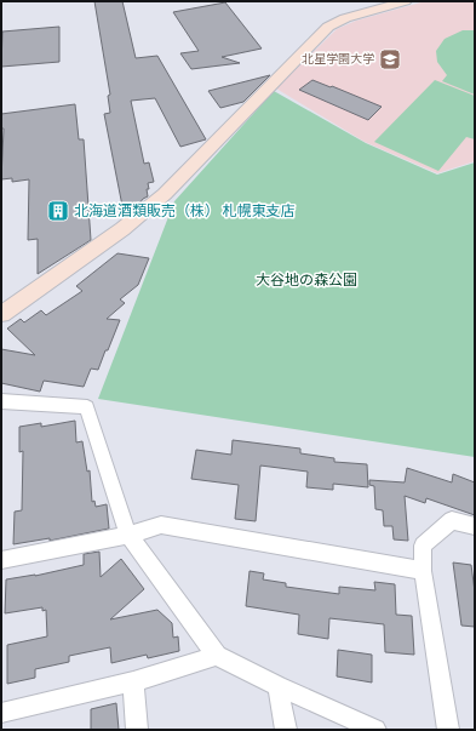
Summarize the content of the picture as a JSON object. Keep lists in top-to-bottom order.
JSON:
{
  "parks": ["大谷地の森公園"],
  "places": {
    "school or university": ["北星学園大学"],
    "building": ["北海道酒類販売（株） 札幌東支店"]
  }
}
